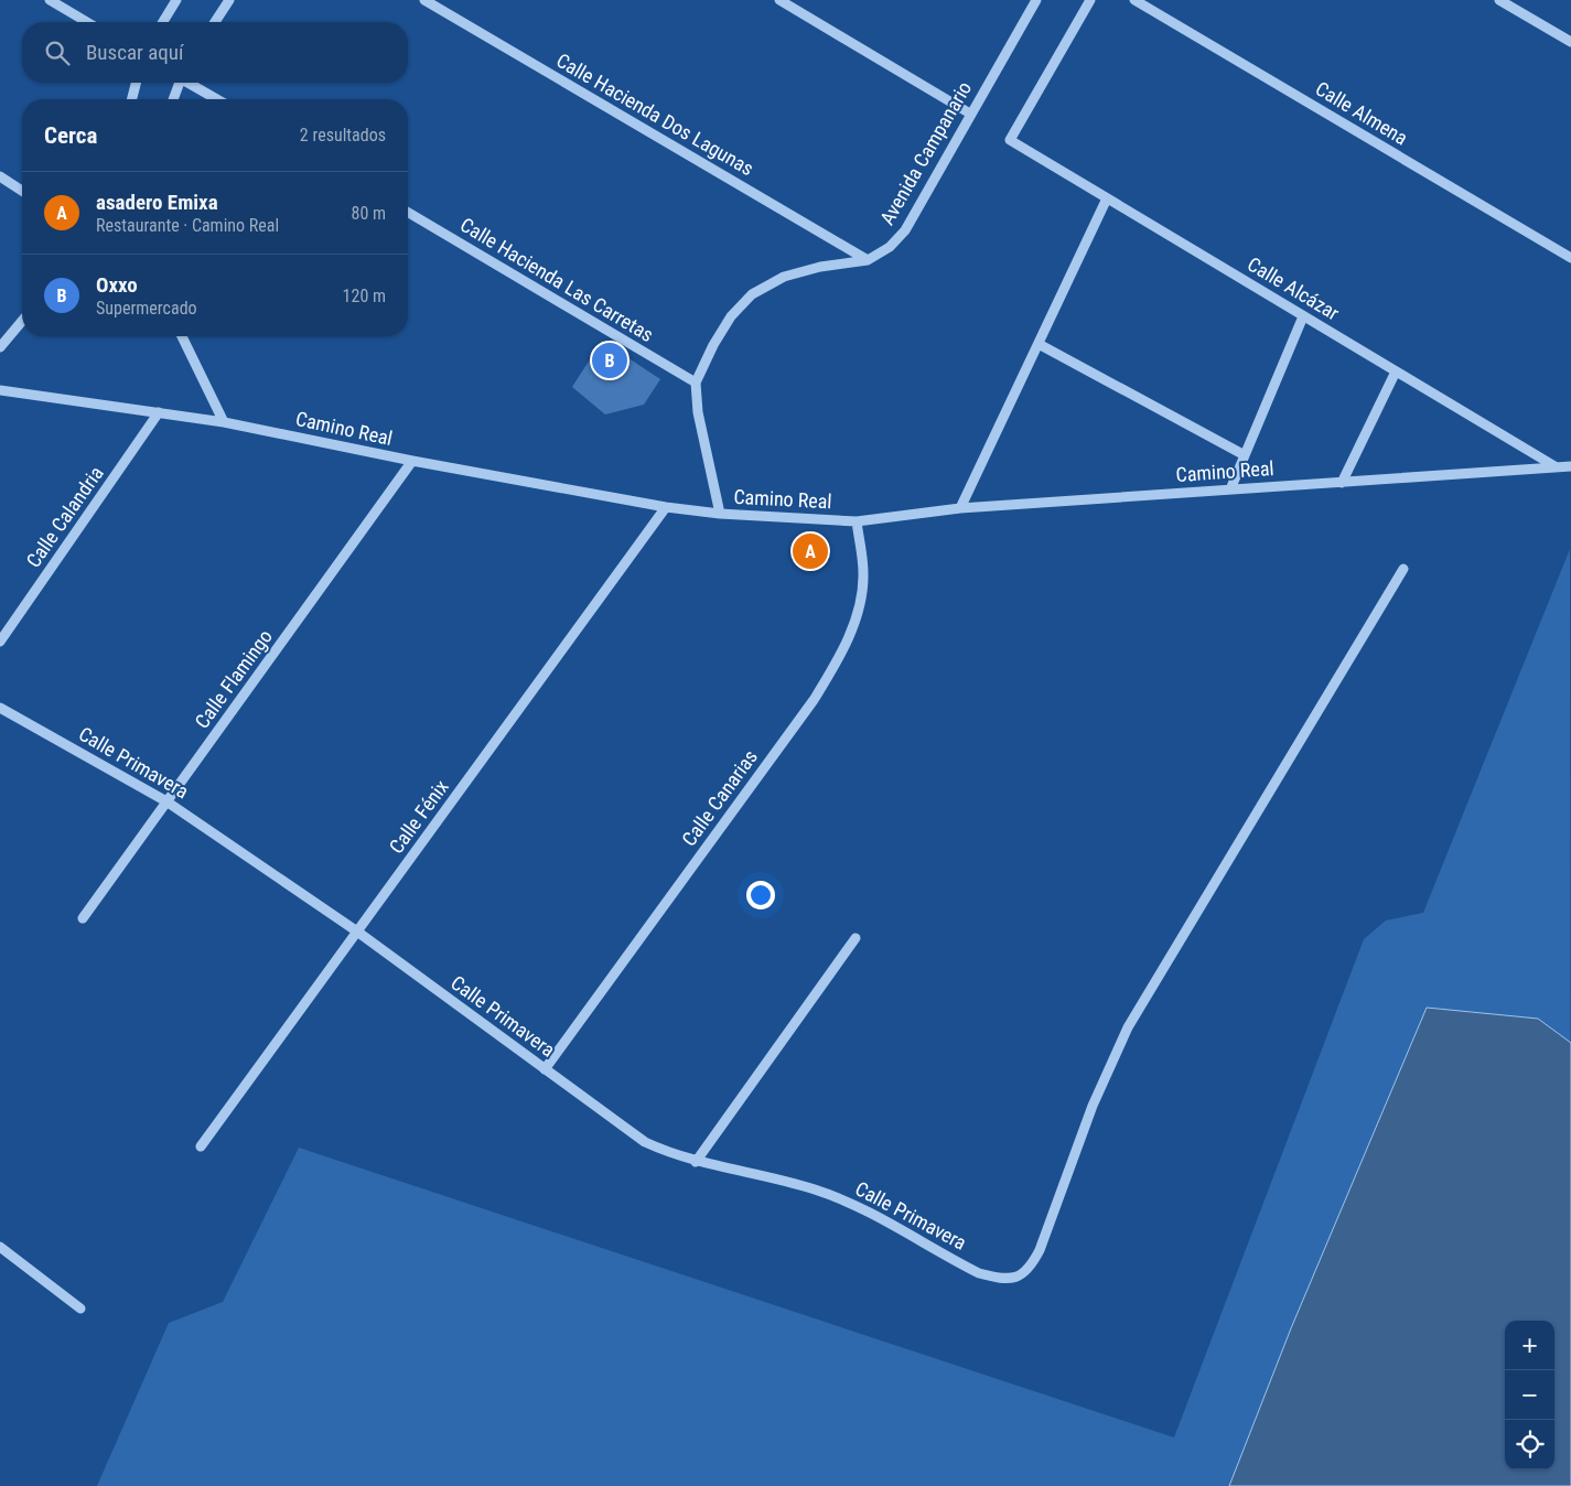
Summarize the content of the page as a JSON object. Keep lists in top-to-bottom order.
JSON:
{
  "streets": {
    "street": [
      "Calle Almena",
      "Calle Hacienda Dos Lagunas",
      "Avenida Campanario",
      "Calle Hacienda Las Carretas",
      "Calle Alcázar",
      "Camino Real",
      "Calle Calandria",
      "Calle Flamingo",
      "Calle Primavera",
      "Calle Canarias",
      "Calle Fénix"
    ]
  },
  "crossings": [
    ["Calle Hacienda Dos Lagunas", "Avenida Campanario"],
    ["Avenida Campanario", "Calle Hacienda Las Carretas"],
    ["Avenida Campanario", "Camino Real"],
    ["Calle Alcázar", "Camino Real"],
    ["Camino Real", "Calle Calandria"],
    ["Camino Real", "Calle Flamingo"],
    ["Camino Real", "Calle Canarias"],
    ["Camino Real", "Calle Fénix"],
    ["Calle Flamingo", "Calle Primavera"],
    ["Calle Primavera", "Calle Canarias"],
    ["Calle Primavera", "Calle Fénix"]
  ],
  "page": {
    "search": "Buscar aquí",
    "heading": ["Cerca", "2 resultados"],
    "list": [
      {
        "mark": "A",
        "name": "asadero Emixa",
        "note": "Restaurante · Camino Real",
        "value": "80 m"
      },
      {
        "mark": "B",
        "name": "Oxxo",
        "note": "Supermercado",
        "value": "120 m"
      }
    ],
    "pins": ["B", "A"],
    "map_buttons": ["+", "−"]
  }
}
